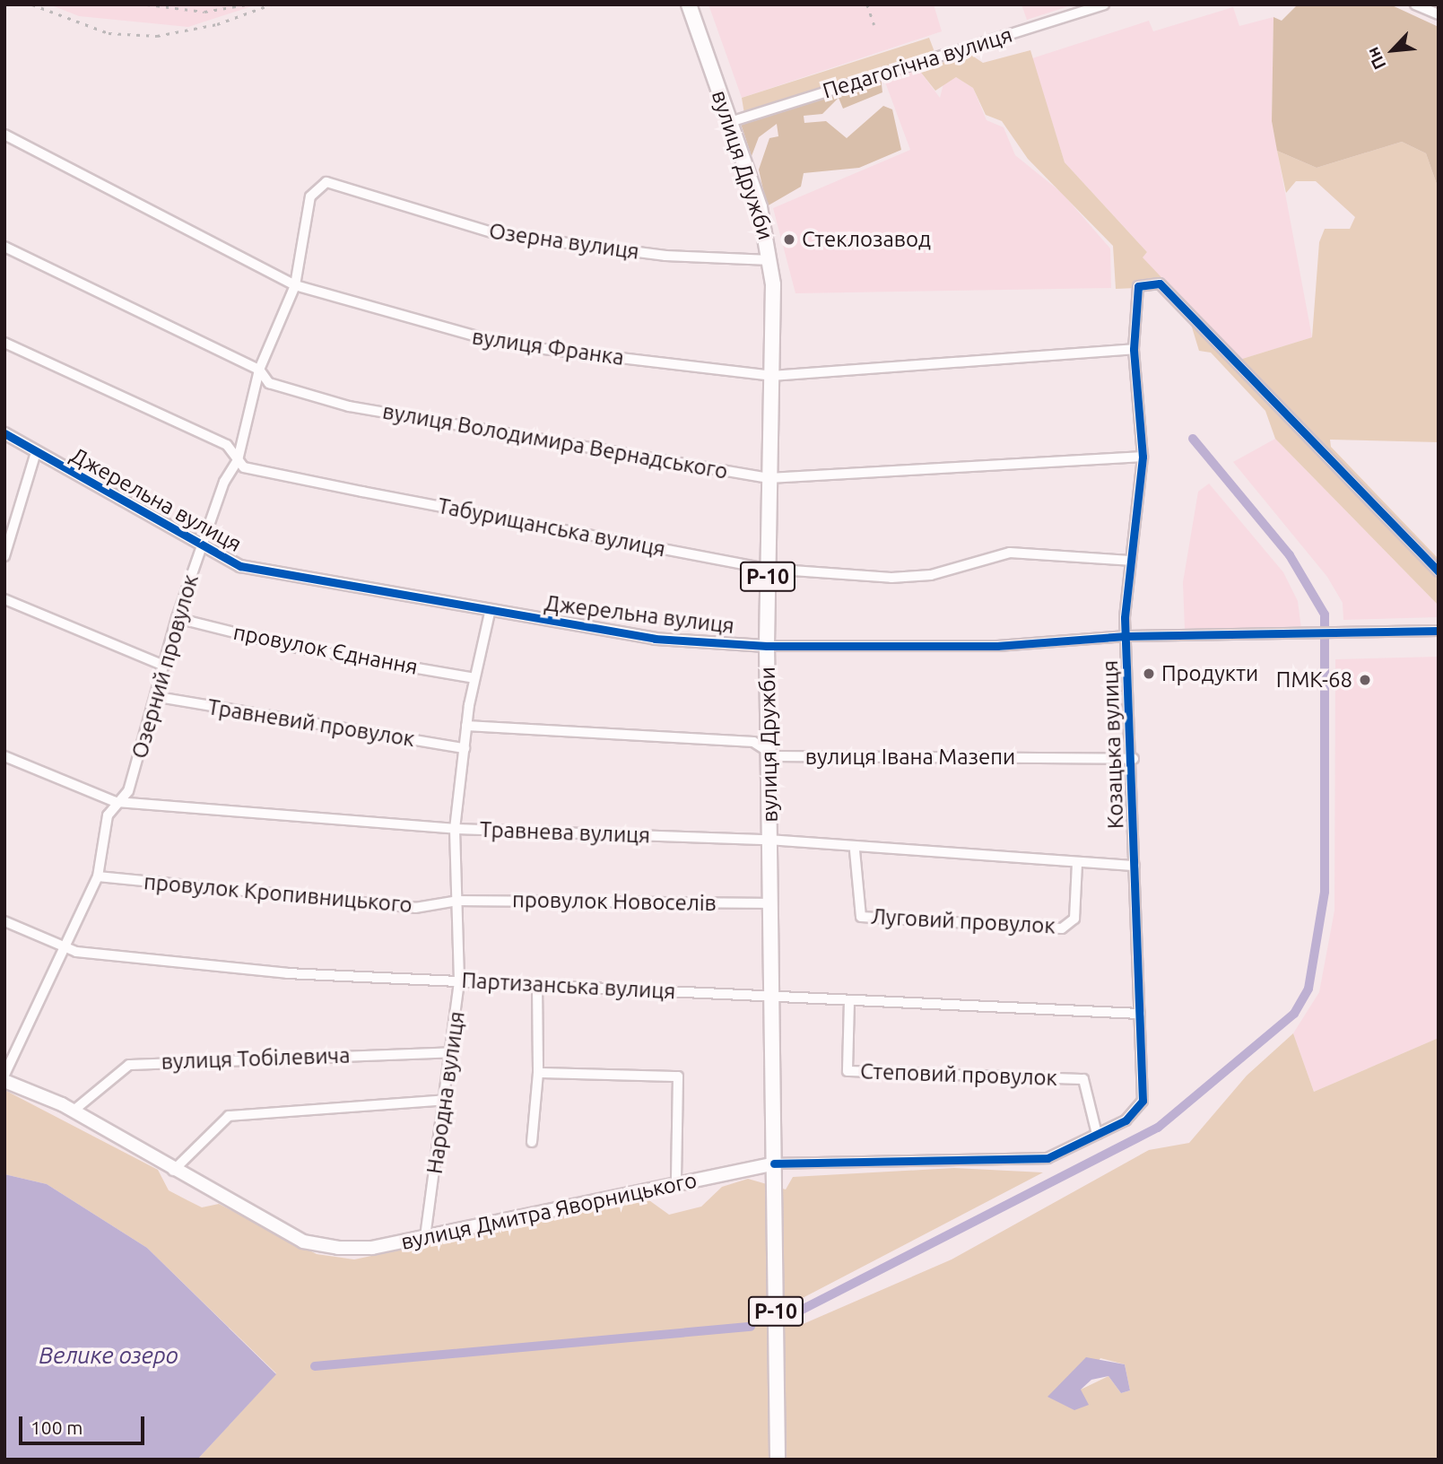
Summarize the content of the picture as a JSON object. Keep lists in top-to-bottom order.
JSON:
{
  "streets": {
    "main road": ["вулиця Дружби", "Р-10", "вулиця Дмитра Яворницького"],
    "street": [
      "Педагогічна вулиця",
      "Озерна вулиця",
      "вулиця Франка",
      "вулиця Володимира Вернадського",
      "Джерельна вулиця",
      "Табурищанська вулиця",
      "провулок Єднання",
      "Озерний провулок",
      "Травневий провулок",
      "Козацька вулиця",
      "вулиця Івана Мазепи",
      "Травнева вулиця",
      "провулок Кропивницького",
      "провулок Новоселів",
      "Луговий провулок",
      "Партизанська вулиця",
      "вулиця Тобілевича",
      "Степовий провулок",
      "Народна вулиця"
    ]
  },
  "crossings": [
    ["Педагогічна вулиця", "вулиця Дружби"],
    ["вулиця Дружби", "Озерна вулиця"],
    ["вулиця Дружби", "вулиця Франка"],
    ["вулиця Дружби", "вулиця Володимира Вернадського"],
    ["вулиця Дружби", "Джерельна вулиця"],
    ["вулиця Дружби", "Табурищанська вулиця"],
    ["вулиця Дружби", "вулиця Івана Мазепи"],
    ["вулиця Дружби", "Травнева вулиця"],
    ["вулиця Дружби", "провулок Новоселів"],
    ["вулиця Дружби", "Партизанська вулиця"],
    ["вулиця Дружби", "вулиця Дмитра Яворницького"],
    ["Озерна вулиця", "Озерний провулок"],
    ["вулиця Франка", "Озерний провулок"],
    ["вулиця Франка", "Козацька вулиця"],
    ["вулиця Володимира Вернадського", "Озерний провулок"],
    ["вулиця Володимира Вернадського", "Козацька вулиця"],
    ["Джерельна вулиця", "Озерний провулок"],
    ["Джерельна вулиця", "Козацька вулиця"],
    ["Джерельна вулиця", "Народна вулиця"],
    ["Табурищанська вулиця", "Озерний провулок"],
    ["Табурищанська вулиця", "Козацька вулиця"],
    ["провулок Єднання", "Озерний провулок"],
    ["провулок Єднання", "Народна вулиця"],
    ["Озерний провулок", "Травневий провулок"],
    ["Озерний провулок", "Травнева вулиця"],
    ["Озерний провулок", "провулок Кропивницького"],
    ["Озерний провулок", "Партизанська вулиця"],
    ["Травневий провулок", "Народна вулиця"],
    ["Козацька вулиця", "вулиця Івана Мазепи"],
    ["Козацька вулиця", "Травнева вулиця"],
    ["Козацька вулиця", "Партизанська вулиця"],
    ["Козацька вулиця", "вулиця Дмитра Яворницького"],
    ["вулиця Івана Мазепи", "Народна вулиця"],
    ["Травнева вулиця", "Луговий провулок"],
    ["Травнева вулиця", "Народна вулиця"],
    ["провулок Кропивницького", "провулок Новоселів"],
    ["провулок Кропивницького", "Народна вулиця"],
    ["провулок Новоселів", "Народна вулиця"],
    ["Партизанська вулиця", "Степовий провулок"],
    ["Партизанська вулиця", "Народна вулиця"],
    ["вулиця Тобілевича", "Народна вулиця"],
    ["вулиця Тобілевича", "вулиця Дмитра Яворницького"],
    ["Степовий провулок", "вулиця Дмитра Яворницького"],
    ["Народна вулиця", "вулиця Дмитра Яворницького"]
  ],
  "water": ["Велике озеро"],
  "places": ["Стеклозавод", "Продукти", "ПМК-68"],
  "scale_bar": "100 m",
  "north": "bottom left"
}
